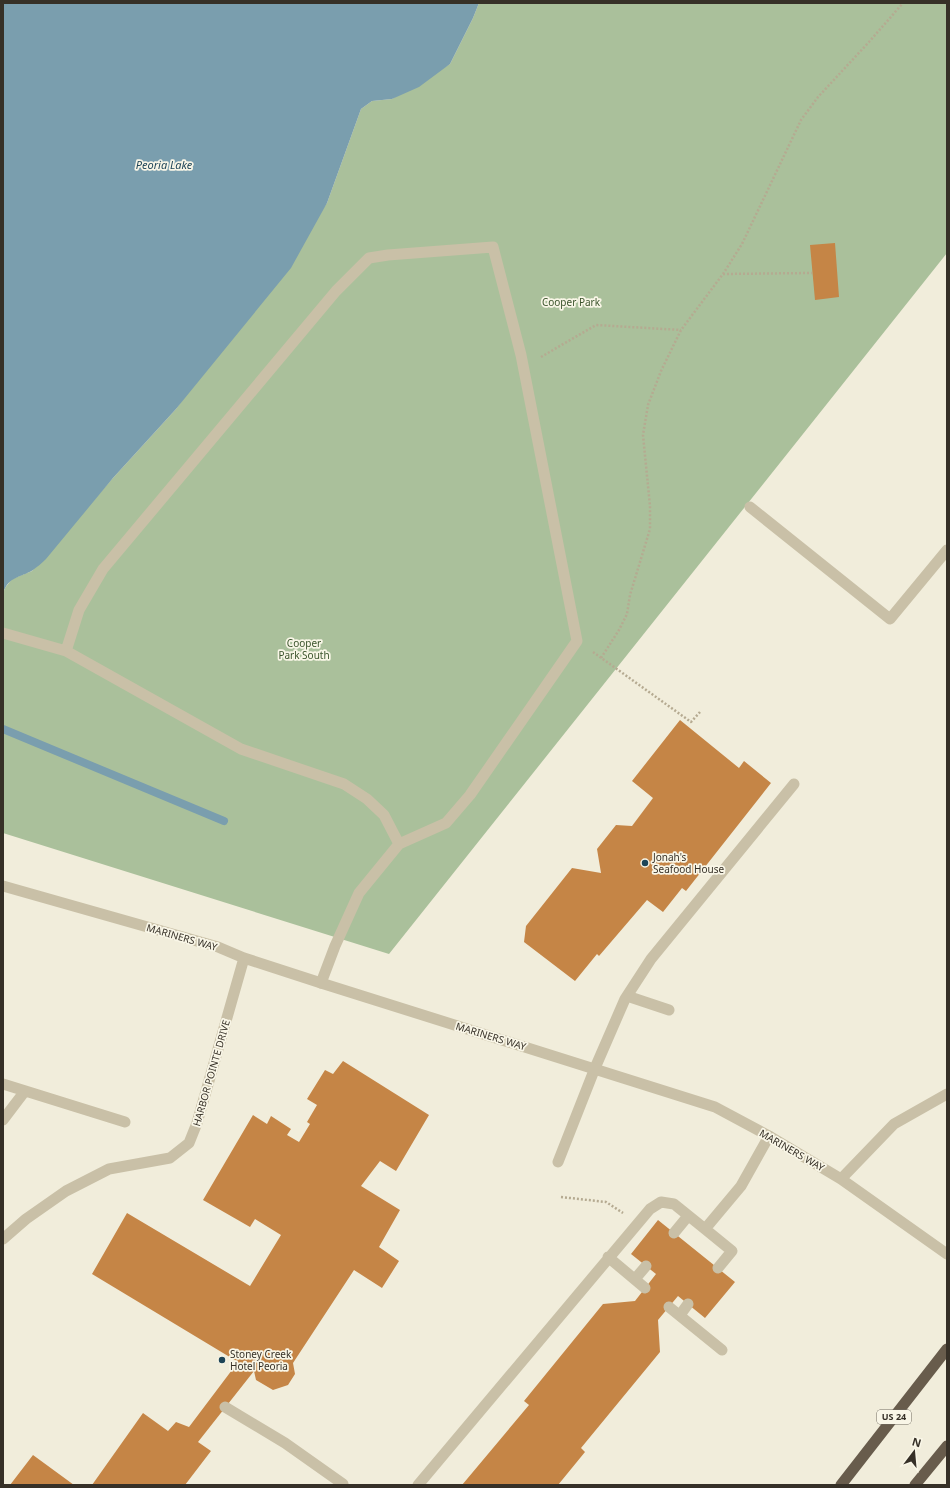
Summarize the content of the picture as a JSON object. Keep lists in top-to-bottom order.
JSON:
{
  "streets": {
    "highway": ["US 24"],
    "street": ["MARINERS WAY", "HARBOR POINTE DRIVE"]
  },
  "crossings": [
    ["MARINERS WAY", "HARBOR POINTE DRIVE"]
  ],
  "water": ["Peoria Lake"],
  "parks": ["Cooper Park", "Cooper Park South"],
  "places": ["Jonah's Seafood House", "Stoney Creek Hotel Peoria"],
  "north": "top"
}
